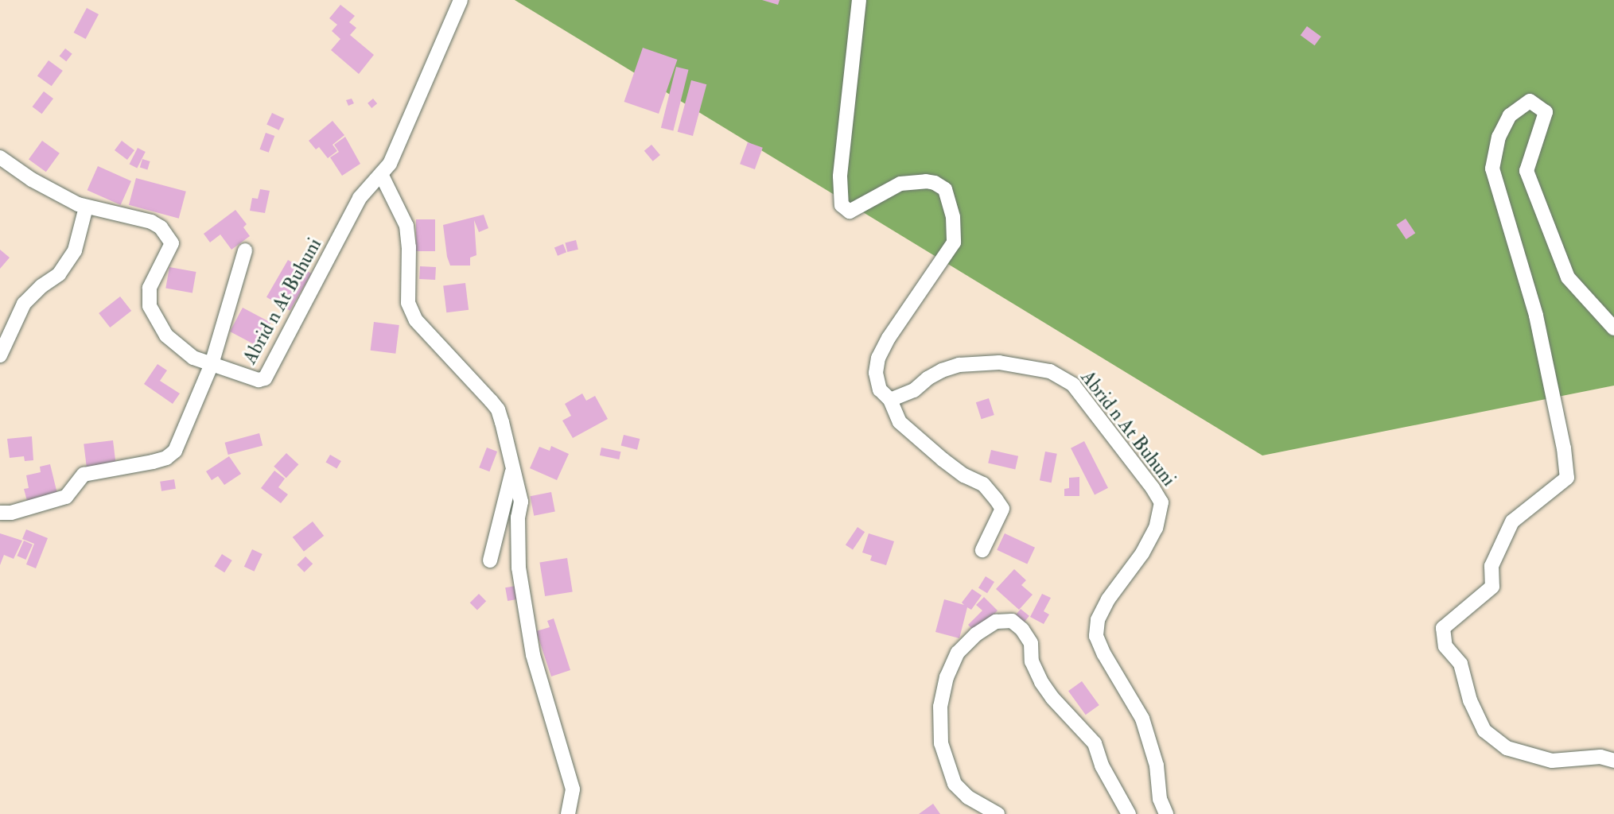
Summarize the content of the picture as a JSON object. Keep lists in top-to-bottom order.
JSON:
{
  "streets": {
    "street": ["Abrid n At Buhuni"]
  }
}
